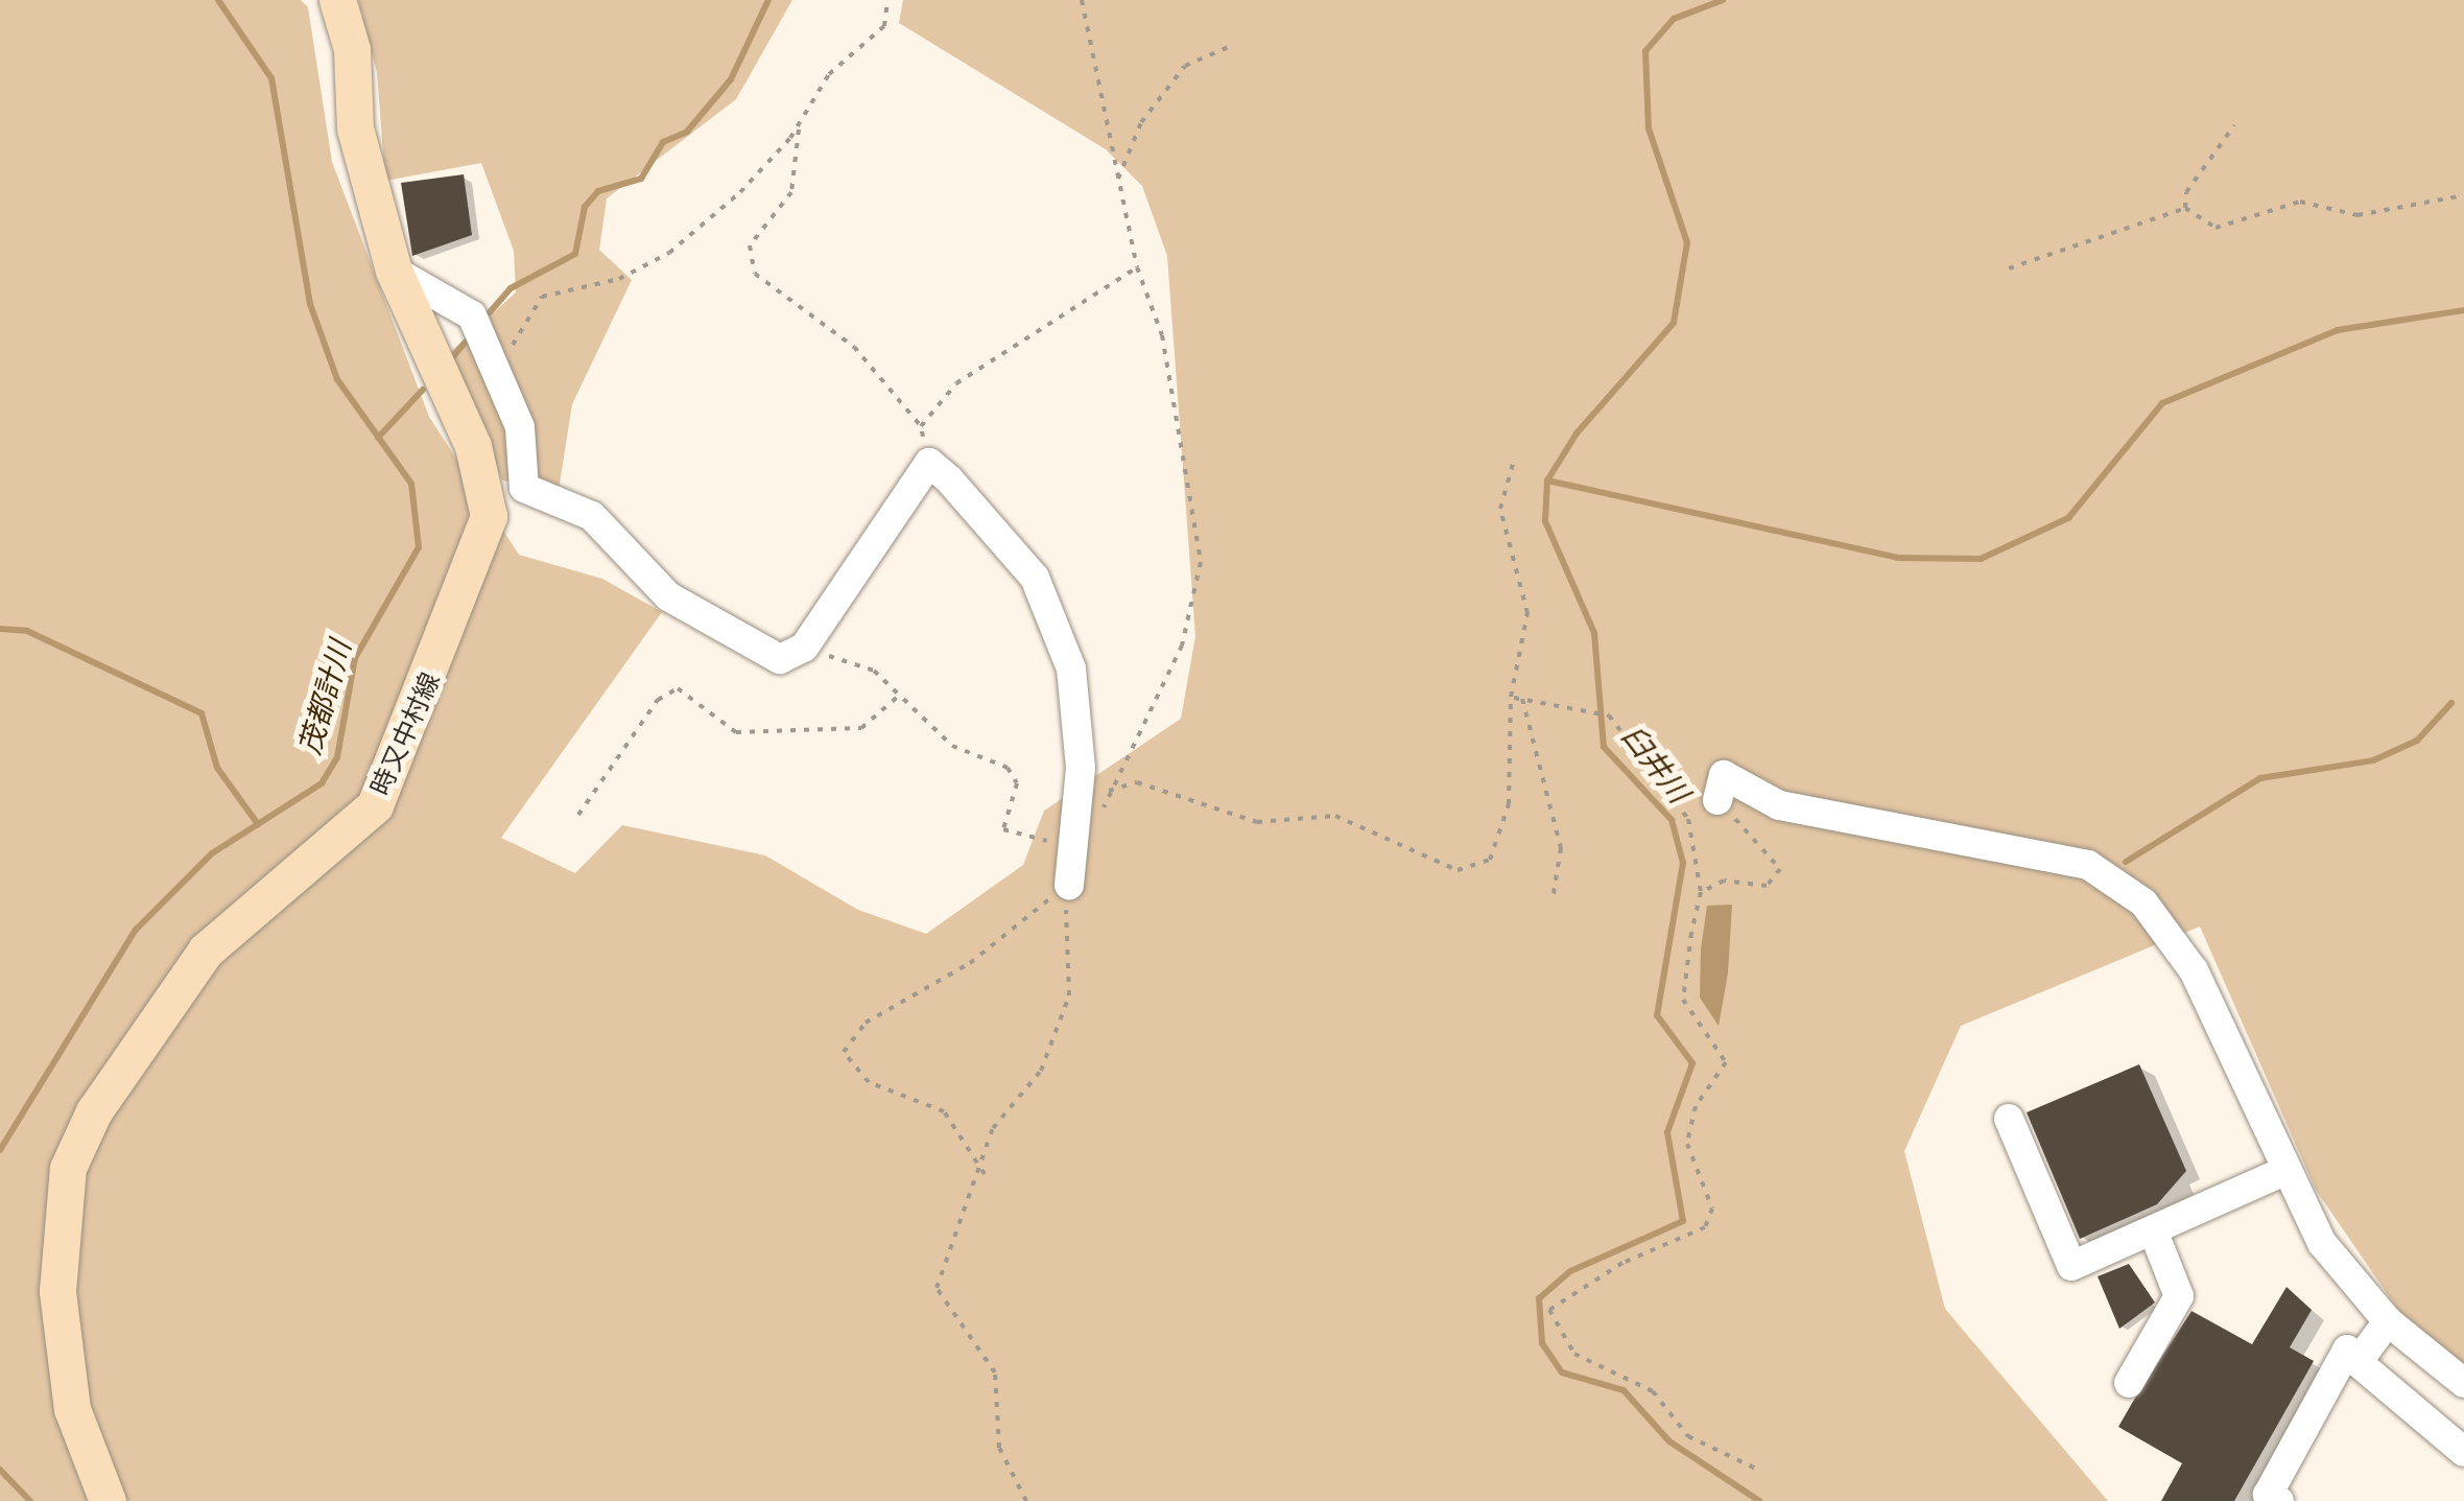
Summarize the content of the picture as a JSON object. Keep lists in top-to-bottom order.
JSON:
{
  "streets": {
    "main road": ["時又中村線"]
  },
  "water": ["茂都計川", "臼井川"]
}
